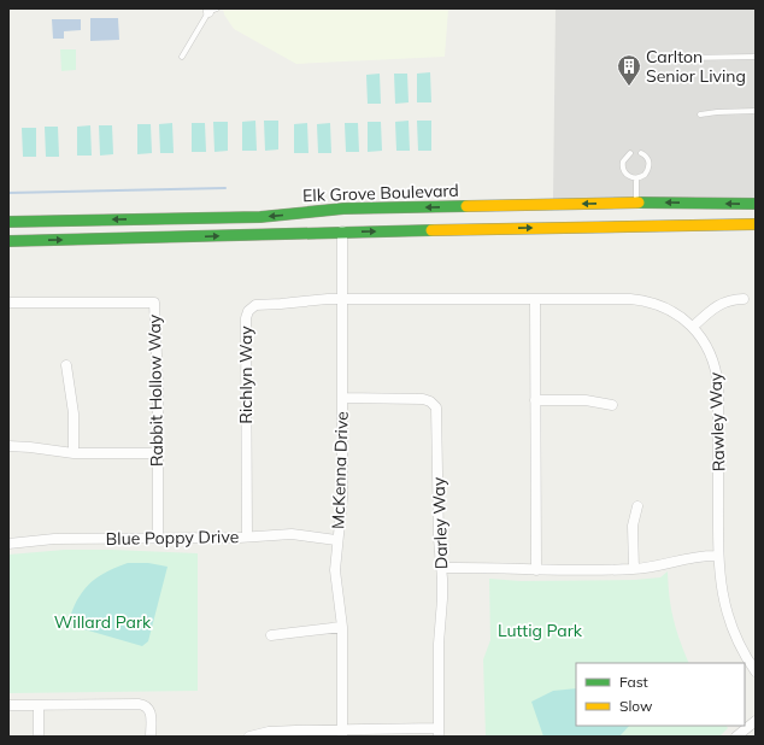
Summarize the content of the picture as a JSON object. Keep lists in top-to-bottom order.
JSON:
{
  "streets": {
    "main road": ["Elk Grove Boulevard"],
    "street": [
      "Richlyn Way",
      "Rabbit Hollow Way",
      "Rawley Way",
      "McKenna Drive",
      "Darley Way",
      "Blue Poppy Drive"
    ]
  },
  "crossings": [
    ["Richlyn Way", "Rawley Way"],
    ["Richlyn Way", "McKenna Drive"],
    ["Richlyn Way", "Blue Poppy Drive"],
    ["Rabbit Hollow Way", "Blue Poppy Drive"],
    ["Rawley Way", "McKenna Drive"],
    ["McKenna Drive", "Darley Way"],
    ["McKenna Drive", "Blue Poppy Drive"]
  ],
  "parks": ["Willard Park", "Luttig Park"],
  "places": {
    "building": ["Carlton Senior Living"]
  },
  "legend": ["Fast", "Slow"]
}
